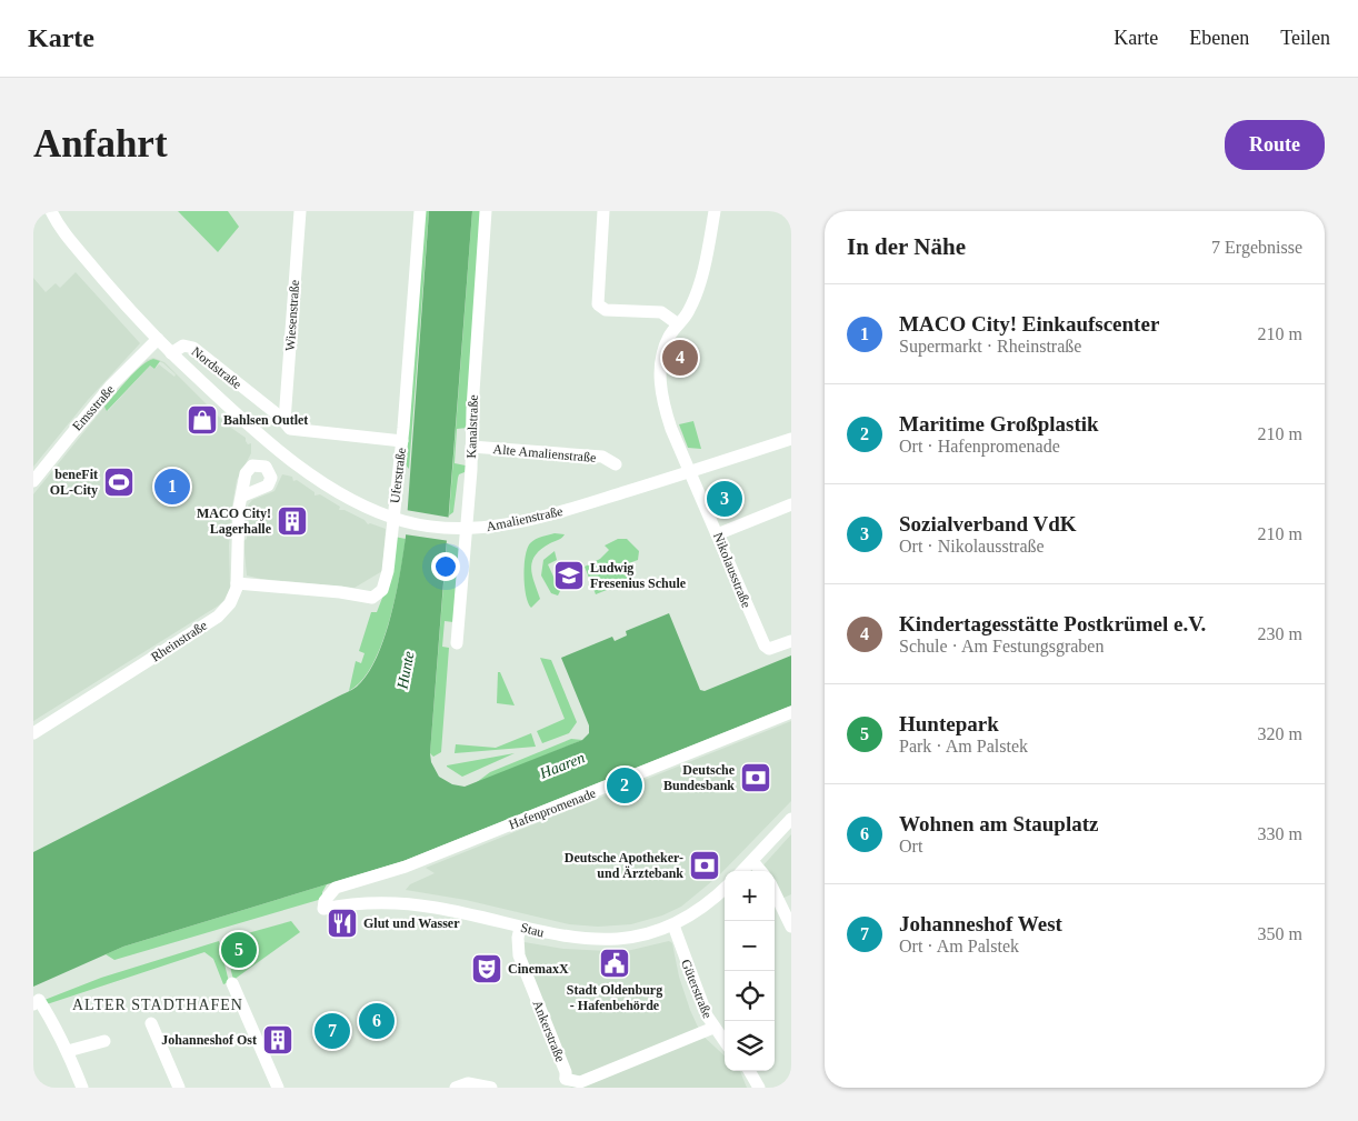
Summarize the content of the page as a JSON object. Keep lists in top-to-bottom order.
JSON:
{
  "streets": {
    "street": [
      "Wiesenstraße",
      "Nordstraße",
      "Emsstraße",
      "Kanalstraße",
      "Alte Amalienstraße",
      "Uferstraße",
      "Amalienstraße",
      "Nikolausstraße",
      "Rheinstraße",
      "Hafenpromenade",
      "Stau",
      "Güterstraße",
      "Ankerstraße"
    ]
  },
  "crossings": [
    ["Wiesenstraße", "Nordstraße"],
    ["Nordstraße", "Emsstraße"],
    ["Nordstraße", "Uferstraße"],
    ["Nordstraße", "Amalienstraße"],
    ["Kanalstraße", "Alte Amalienstraße"],
    ["Uferstraße", "Rheinstraße"],
    ["Amalienstraße", "Nikolausstraße"],
    ["Hafenpromenade", "Stau"],
    ["Stau", "Güterstraße"],
    ["Stau", "Ankerstraße"],
    ["Güterstraße", "Ankerstraße"]
  ],
  "districts": ["ALTER STADTHAFEN"],
  "water": ["Hunte", "Haaren"],
  "places": {
    "shop": ["Bahlsen Outlet"],
    "sports": ["beneFit OL-City"],
    "building": ["MACO City! Lagerhalle", "Johanneshof Ost"],
    "school or university": ["Ludwig Fresenius Schule"],
    "bank": ["Deutsche Bundesbank", "Deutsche Apotheker- und Ärztebank"],
    "restaurant": ["Glut und Wasser"],
    "public building": ["Stadt Oldenburg - Hafenbehörde"],
    "theatre": ["CinemaxX"]
  },
  "page": {
    "header": "Karte",
    "nav": ["Karte", "Ebenen", "Teilen"],
    "buttons": "Route",
    "title": "Anfahrt",
    "heading": ["In der Nähe", "7 Ergebnisse"],
    "list": [
      {
        "mark": "1",
        "name": "MACO City! Einkaufscenter",
        "note": "Supermarkt · Rheinstraße",
        "value": "210 m"
      },
      {
        "mark": "2",
        "name": "Maritime Großplastik",
        "note": "Ort · Hafenpromenade",
        "value": "210 m"
      },
      {
        "mark": "3",
        "name": "Sozialverband VdK",
        "note": "Ort · Nikolausstraße",
        "value": "210 m"
      },
      {
        "mark": "4",
        "name": "Kindertagesstätte Postkrümel e.V.",
        "note": "Schule · Am Festungsgraben",
        "value": "230 m"
      },
      {
        "mark": "5",
        "name": "Huntepark",
        "note": "Park · Am Palstek",
        "value": "320 m"
      },
      {
        "mark": "6",
        "name": "Wohnen am Stauplatz",
        "note": "Ort",
        "value": "330 m"
      },
      {
        "mark": "7",
        "name": "Johanneshof West",
        "note": "Ort · Am Palstek",
        "value": "350 m"
      }
    ],
    "pins": [
      "4",
      "1",
      "3",
      "2",
      "5",
      "6",
      "7"
    ],
    "map_buttons": ["+", "−"]
  }
}
